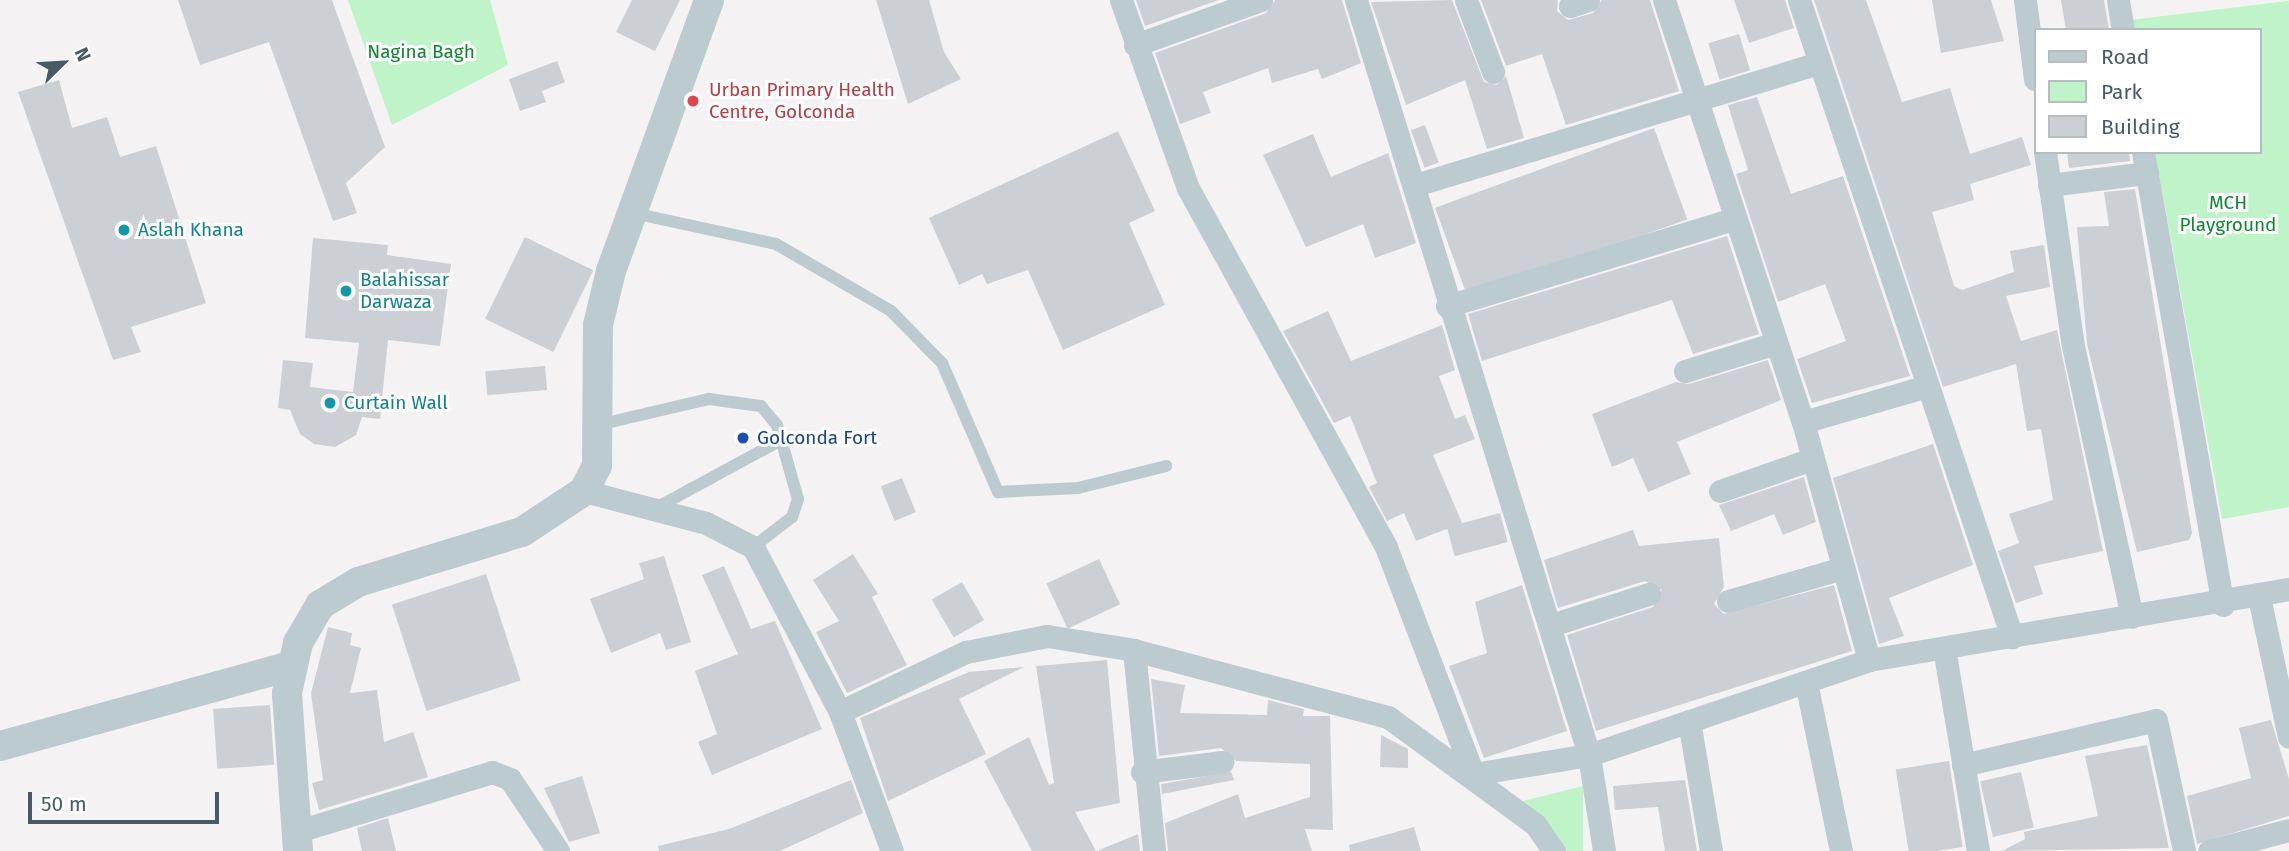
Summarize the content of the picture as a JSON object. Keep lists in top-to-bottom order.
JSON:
{
  "parks": ["Nagina Bagh", "MCH Playground"],
  "places": [
    "Urban Primary Health Centre, Golconda",
    "Aslah Khana",
    "Balahissar Darwaza",
    "Curtain Wall",
    "Golconda Fort"
  ],
  "legend": ["Road", "Park", "Building"],
  "scale_bar": "50 m",
  "north": "top right"
}
